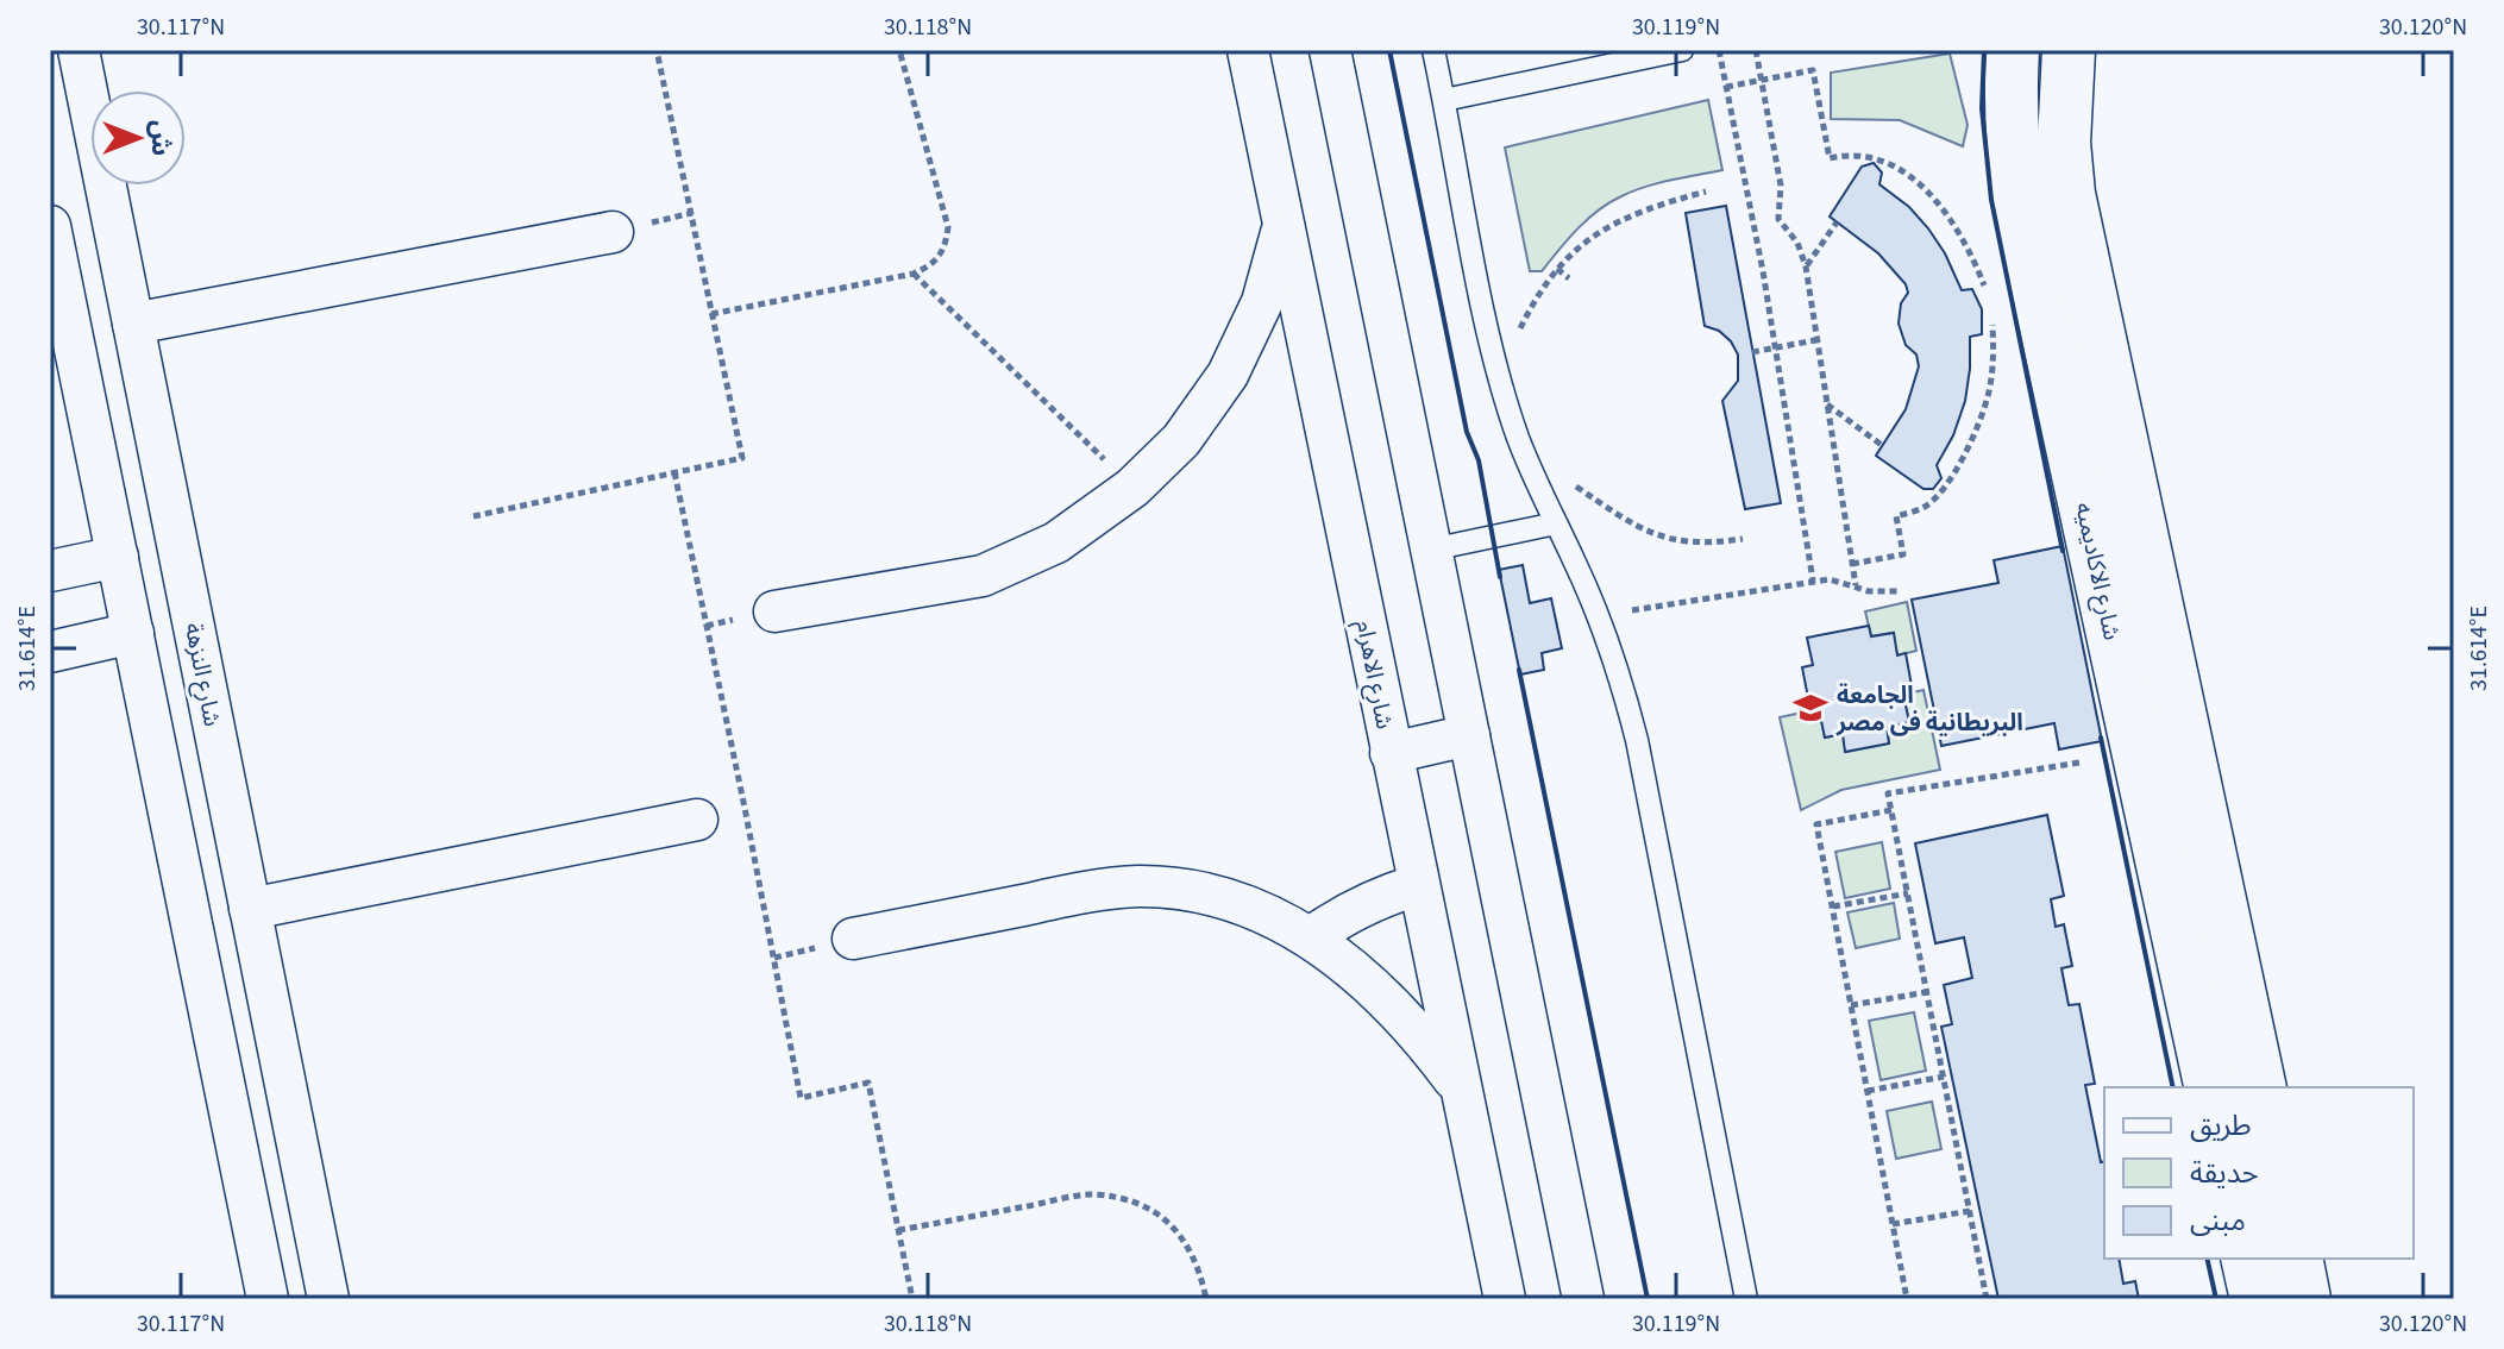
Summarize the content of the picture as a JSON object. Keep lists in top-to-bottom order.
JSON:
{
  "streets": {
    "street": ["شارع الاكاديميه", "شارع النزهة", "شارع الاهرام"]
  },
  "places": {
    "school or university": ["الجامعة البريطانية فى مصر"]
  },
  "legend": ["طريق", "حديقة", "مبنى"],
  "north": "right",
  "coordinates": [
    "30.117°N",
    "30.118°N",
    "30.119°N",
    "30.120°N",
    "31.614°E"
  ]
}
